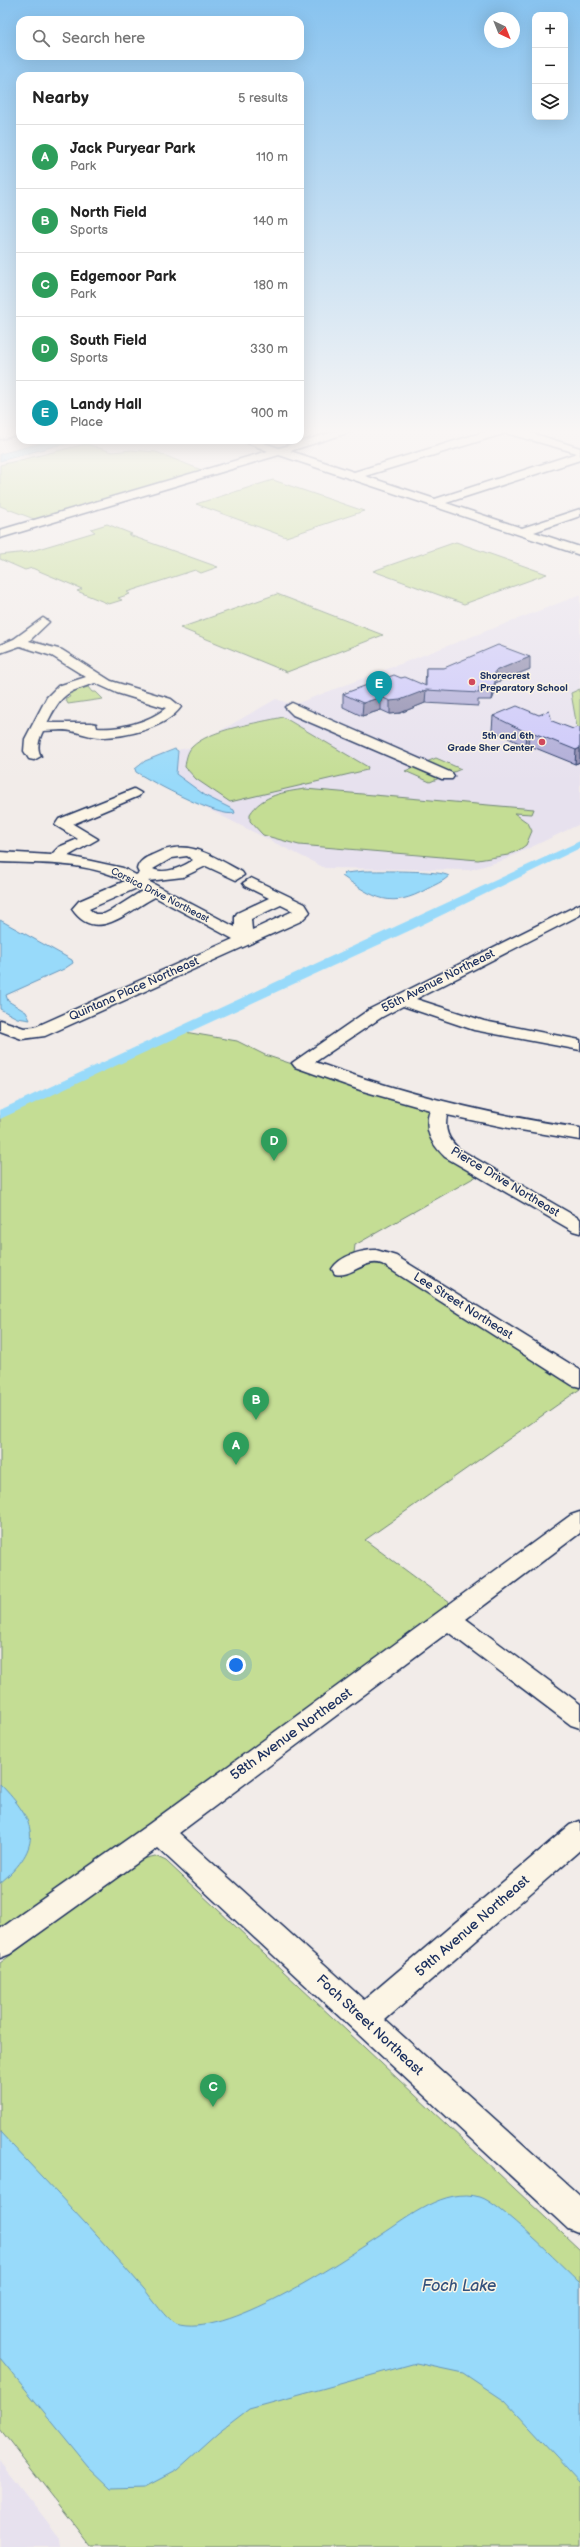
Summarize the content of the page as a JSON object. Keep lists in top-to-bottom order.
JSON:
{
  "streets": {
    "street": [
      "Corsica Drive Northeast",
      "55th Avenue Northeast",
      "Quintana Place Northeast",
      "Pierce Drive Northeast",
      "Lee Street Northeast",
      "58th Avenue Northeast",
      "59th Avenue Northeast",
      "Foch Street Northeast"
    ]
  },
  "crossings": [
    ["Corsica Drive Northeast", "Quintana Place Northeast"],
    ["55th Avenue Northeast", "Pierce Drive Northeast"],
    ["58th Avenue Northeast", "Foch Street Northeast"],
    ["59th Avenue Northeast", "Foch Street Northeast"]
  ],
  "water": ["Foch Lake"],
  "places": ["Shorecrest Preparatory School", "5th and 6th Grade Sher Center"],
  "north": "bottom right",
  "page": {
    "map_buttons": ["+", "−"],
    "search": "Search here",
    "heading": ["Nearby", "5 results"],
    "list": [
      {
        "mark": "A",
        "name": "Jack Puryear Park",
        "note": "Park",
        "value": "110 m"
      },
      {
        "mark": "B",
        "name": "North Field",
        "note": "Sports",
        "value": "140 m"
      },
      {
        "mark": "C",
        "name": "Edgemoor Park",
        "note": "Park",
        "value": "180 m"
      },
      {
        "mark": "D",
        "name": "South Field",
        "note": "Sports",
        "value": "330 m"
      },
      {
        "mark": "E",
        "name": "Landy Hall",
        "note": "Place",
        "value": "900 m"
      }
    ],
    "pins": [
      "E",
      "D",
      "B",
      "A",
      "C"
    ]
  }
}
